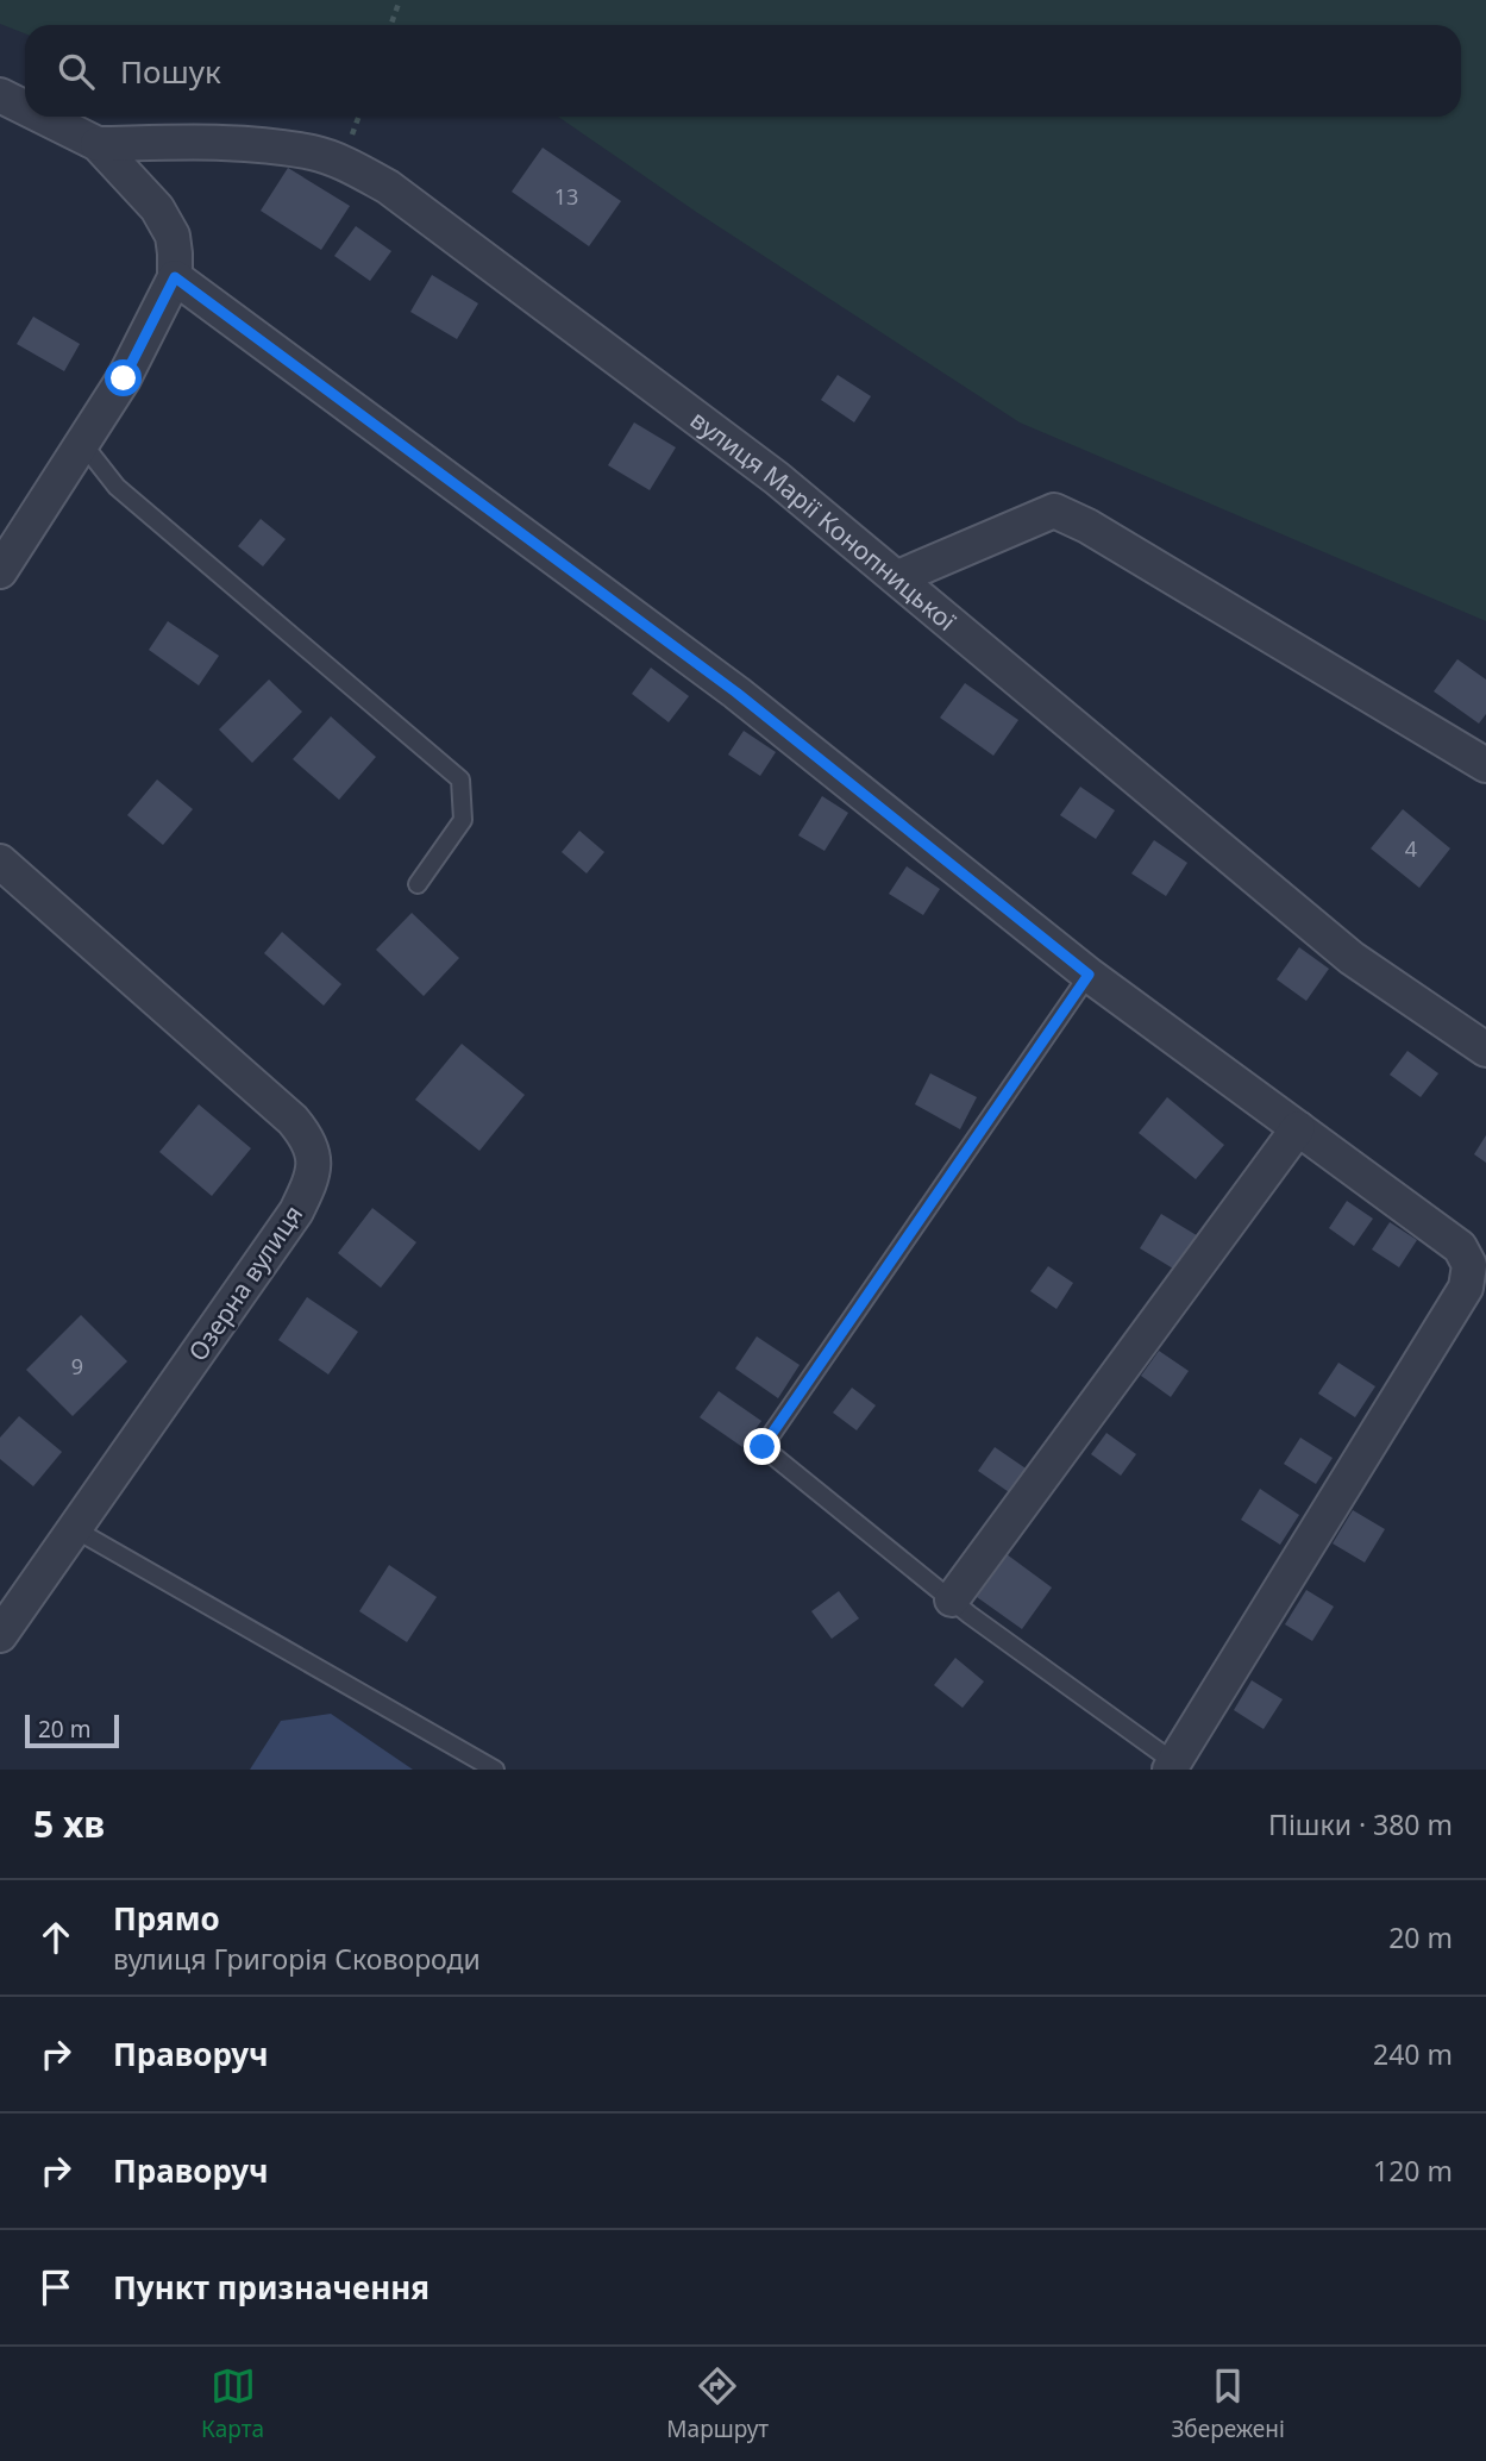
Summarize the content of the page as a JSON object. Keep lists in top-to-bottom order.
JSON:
{
  "streets": {
    "street": ["вулиця Марії Конопницької", "Озерна вулиця"]
  },
  "house_numbers": ["13", "4", "9"],
  "scale_bar": "20 m",
  "page": {
    "search": "Пошук",
    "scale": "20 m",
    "heading": ["5 хв", "Пішки · 380 m"],
    "list": [
      ["Прямо", "вулиця Григорія Сковороди", "20 m"],
      ["Праворуч", "240 m"],
      ["Праворуч", "120 m"],
      "Пункт призначення"
    ],
    "nav": ["Карта", "Маршрут", "Збережені"]
  }
}
